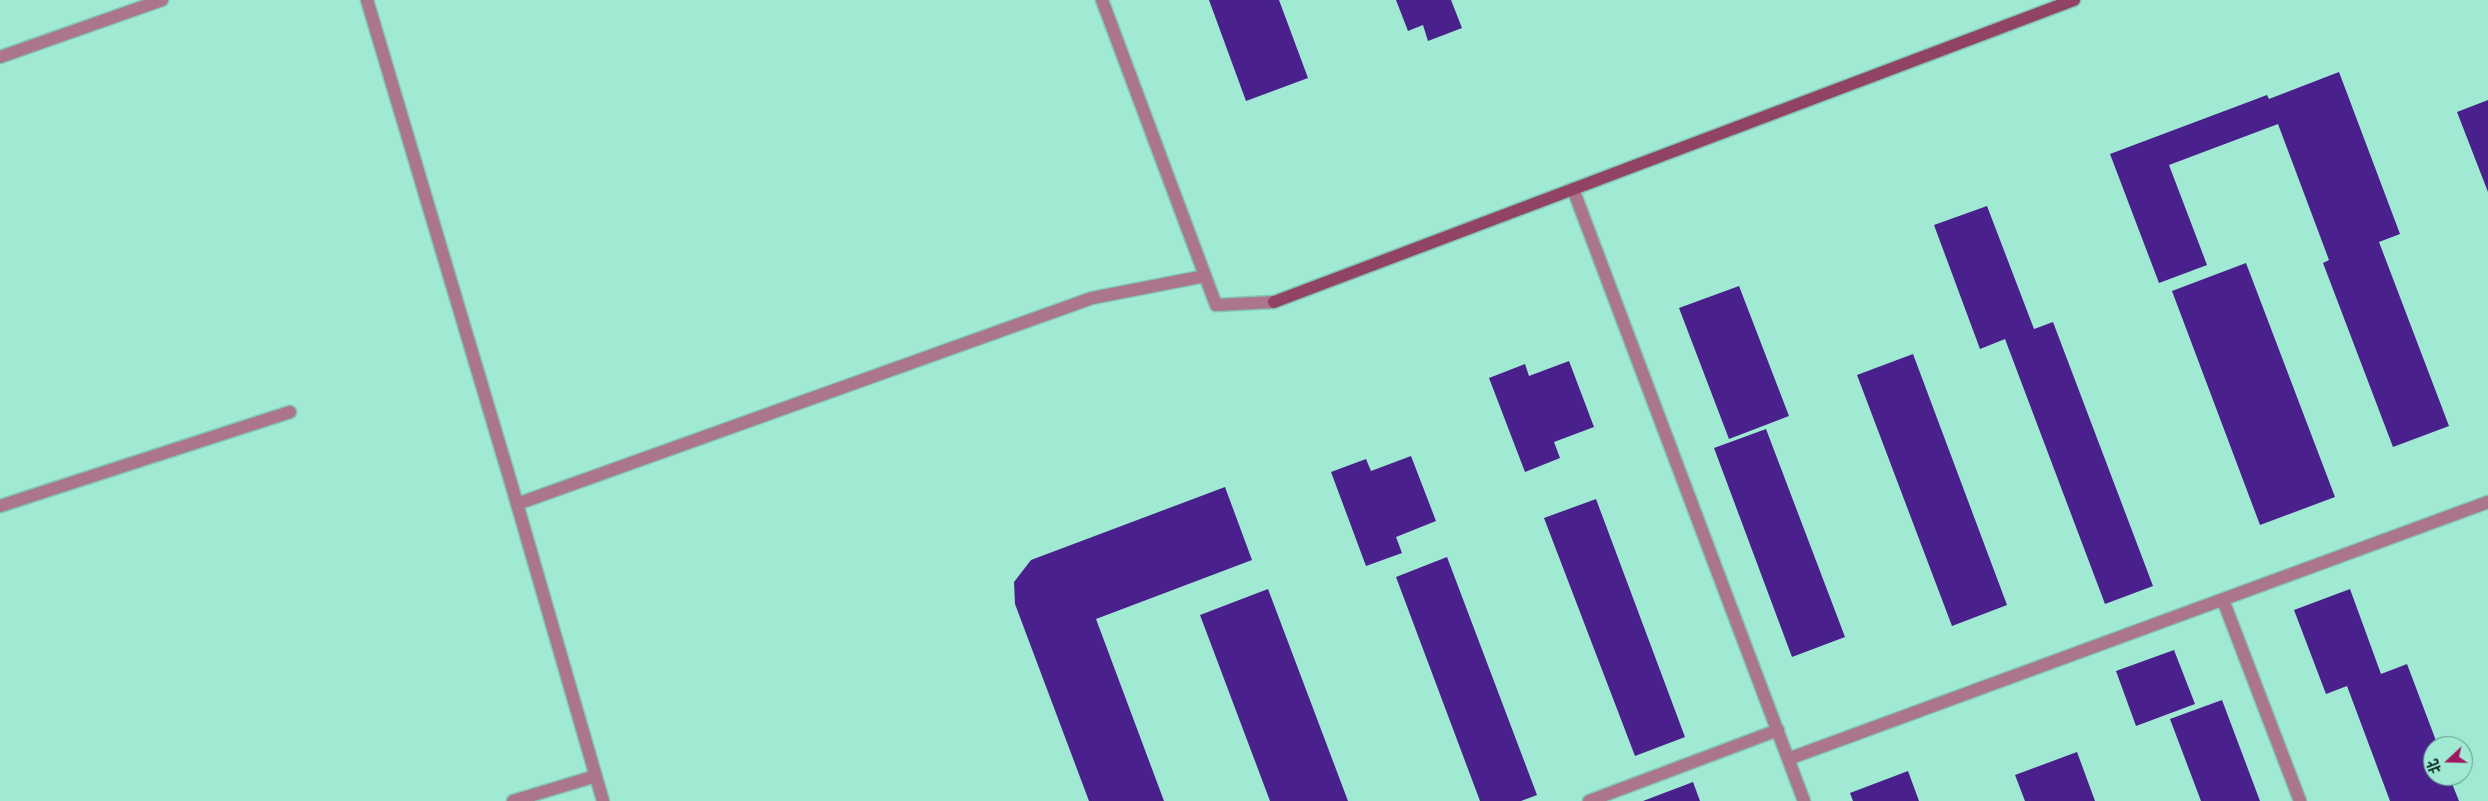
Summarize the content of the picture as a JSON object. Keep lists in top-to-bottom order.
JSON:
{
  "north": "left"
}
